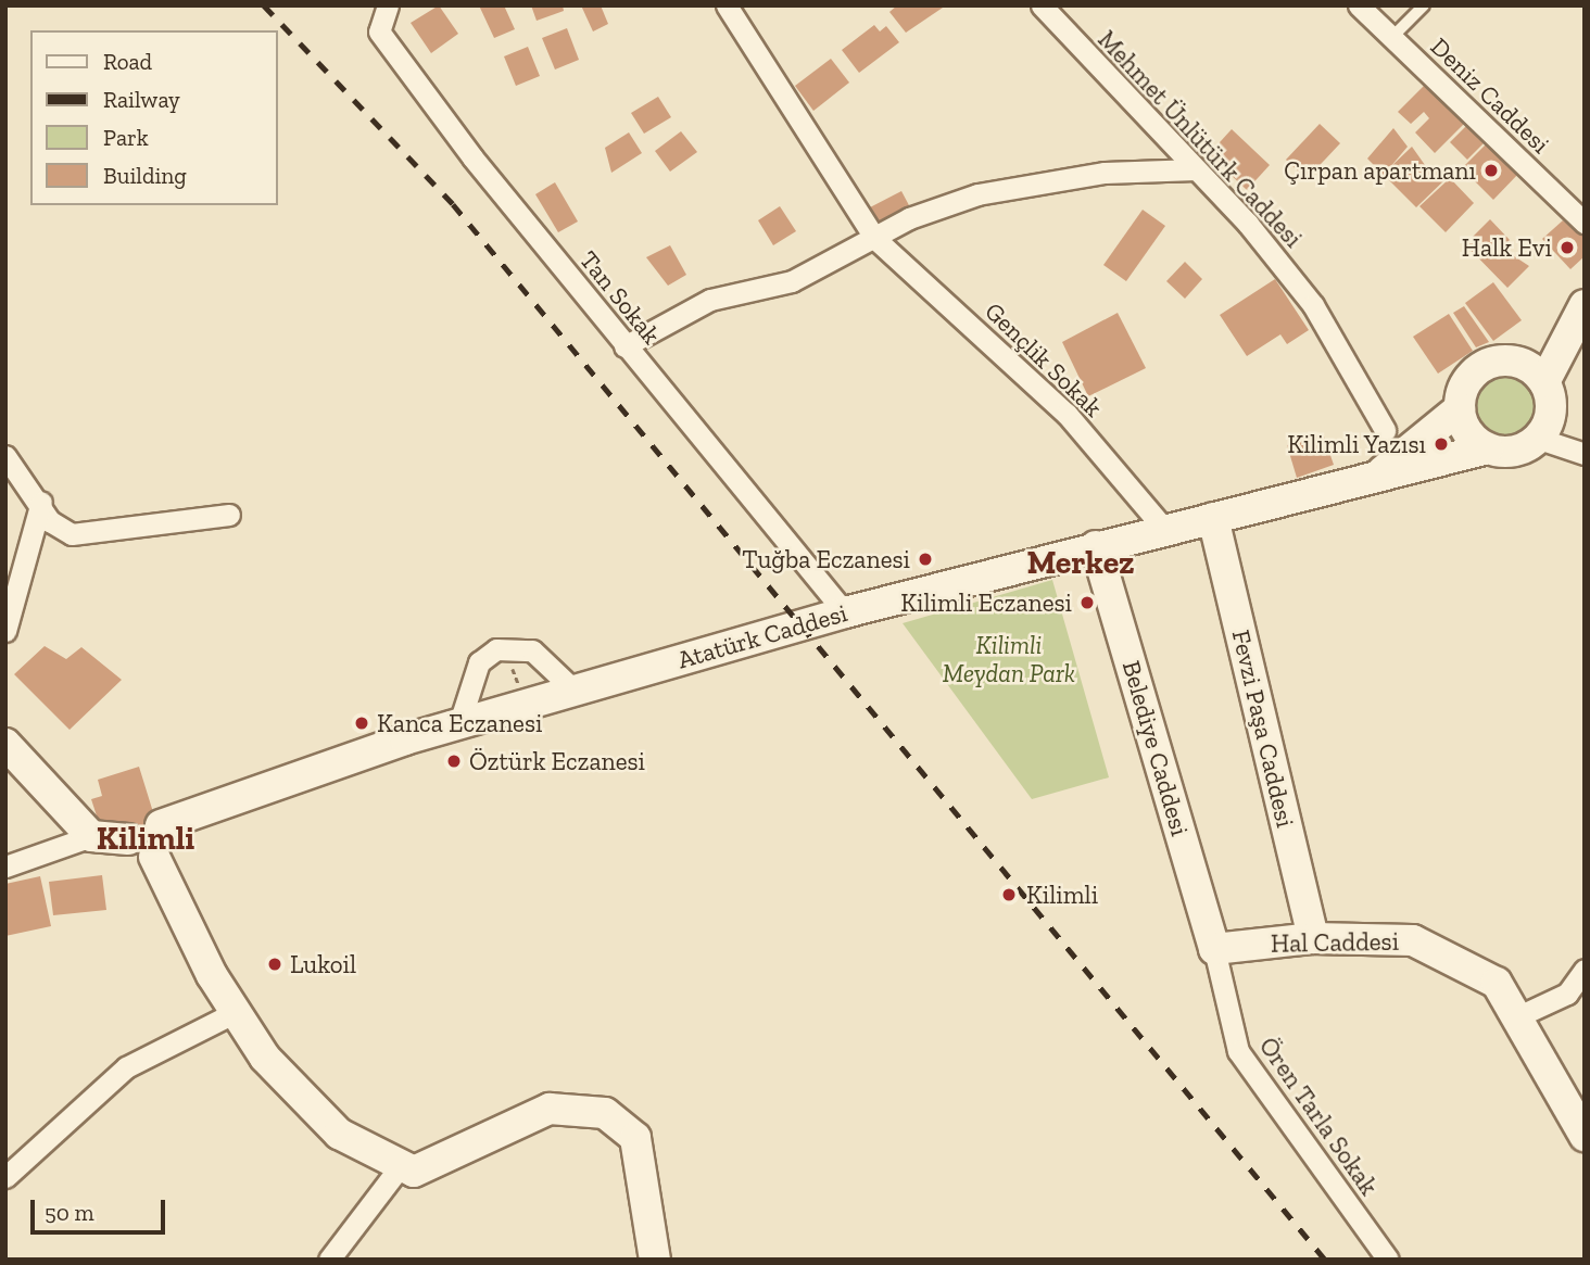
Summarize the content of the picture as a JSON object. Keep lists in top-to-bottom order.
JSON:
{
  "streets": {
    "main road": [
      "Atatürk Caddesi",
      "Fevzi Paşa Caddesi",
      "Belediye Caddesi",
      "Hal Caddesi"
    ],
    "street": [
      "Deniz Caddesi",
      "Mehmet Ünlütürk Caddesi",
      "Tan Sokak",
      "Gençlik Sokak",
      "Ören Tarla Sokak"
    ]
  },
  "crossings": [
    ["Tan Sokak", "Atatürk Caddesi"],
    ["Gençlik Sokak", "Atatürk Caddesi"],
    ["Atatürk Caddesi", "Fevzi Paşa Caddesi"],
    ["Atatürk Caddesi", "Belediye Caddesi"],
    ["Fevzi Paşa Caddesi", "Hal Caddesi"],
    ["Belediye Caddesi", "Hal Caddesi"],
    ["Belediye Caddesi", "Ören Tarla Sokak"],
    ["Hal Caddesi", "Ören Tarla Sokak"]
  ],
  "districts": ["Merkez", "Kilimli"],
  "parks": ["Kilimli Meydan Park"],
  "places": [
    "Çırpan apartmanı",
    "Halk Evi",
    "Kilimli Yazısı",
    "Tuğba Eczanesi",
    "Kilimli Eczanesi",
    "Kanca Eczanesi",
    "Öztürk Eczanesi",
    "Kilimli",
    "Lukoil"
  ],
  "legend": [
    "Road",
    "Railway",
    "Park",
    "Building"
  ],
  "scale_bar": "50 m"
}
